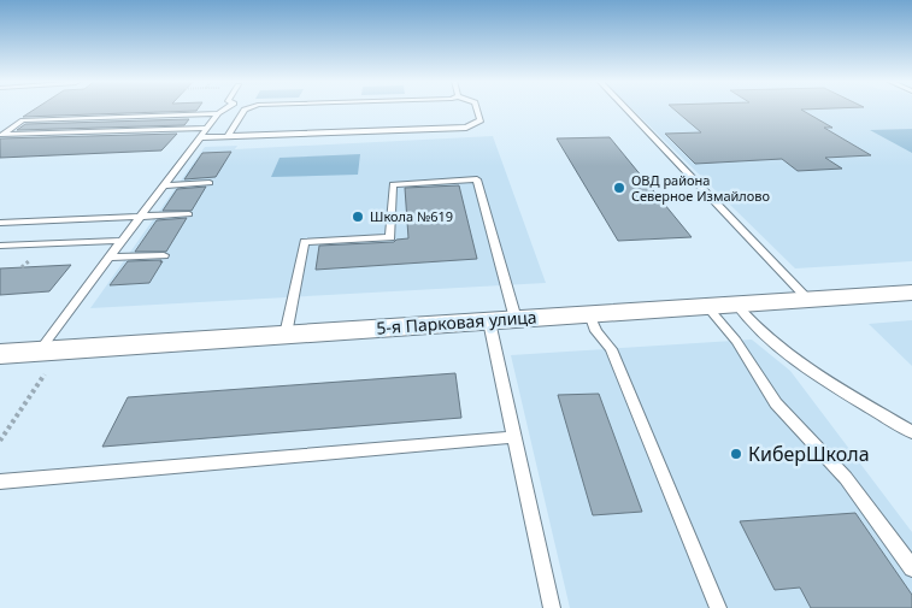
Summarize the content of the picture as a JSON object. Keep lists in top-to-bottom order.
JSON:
{
  "streets": {
    "street": ["5-я Парковая улица"]
  },
  "places": ["ОВД района Северное Измайлово", "Школа №619", "КиберШкола"]
}
